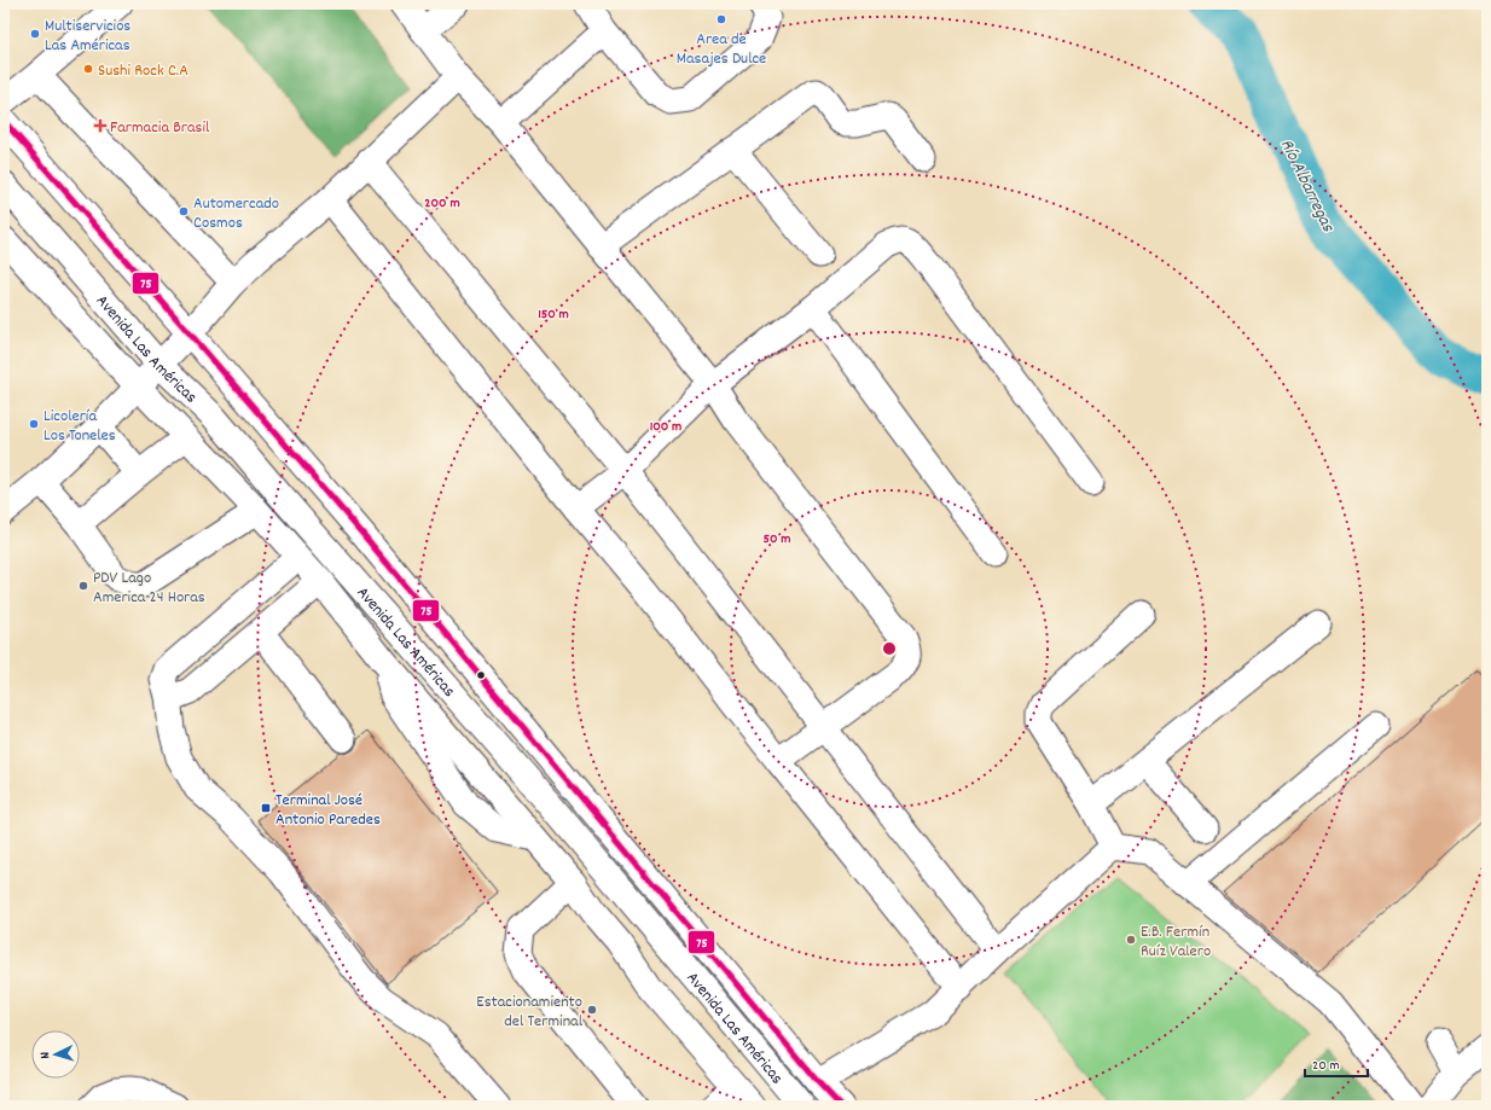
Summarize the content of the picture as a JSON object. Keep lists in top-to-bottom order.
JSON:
{
  "streets": {
    "street": ["Avenida Las Américas"]
  },
  "water": ["Río Albarregas"],
  "places": {
    "other": [
      "Area de Masajes Dulce",
      "Multiservicios Las Américas",
      "Sushi Rock C.A",
      "Automercado Cosmos",
      "Licolería Los Toneles",
      "PDV Lago America 24 Horas",
      "E.B. Fermín Ruíz Valero",
      "Estacionamiento del Terminal"
    ],
    "health": ["Farmacia Brasil"],
    "transit": ["Terminal José Antonio Paredes"]
  },
  "lines": ["transit line 75"],
  "scale_bar": "20 m",
  "north": "left",
  "rings": [
    "200 m",
    "150 m",
    "100 m",
    "50 m"
  ]
}
